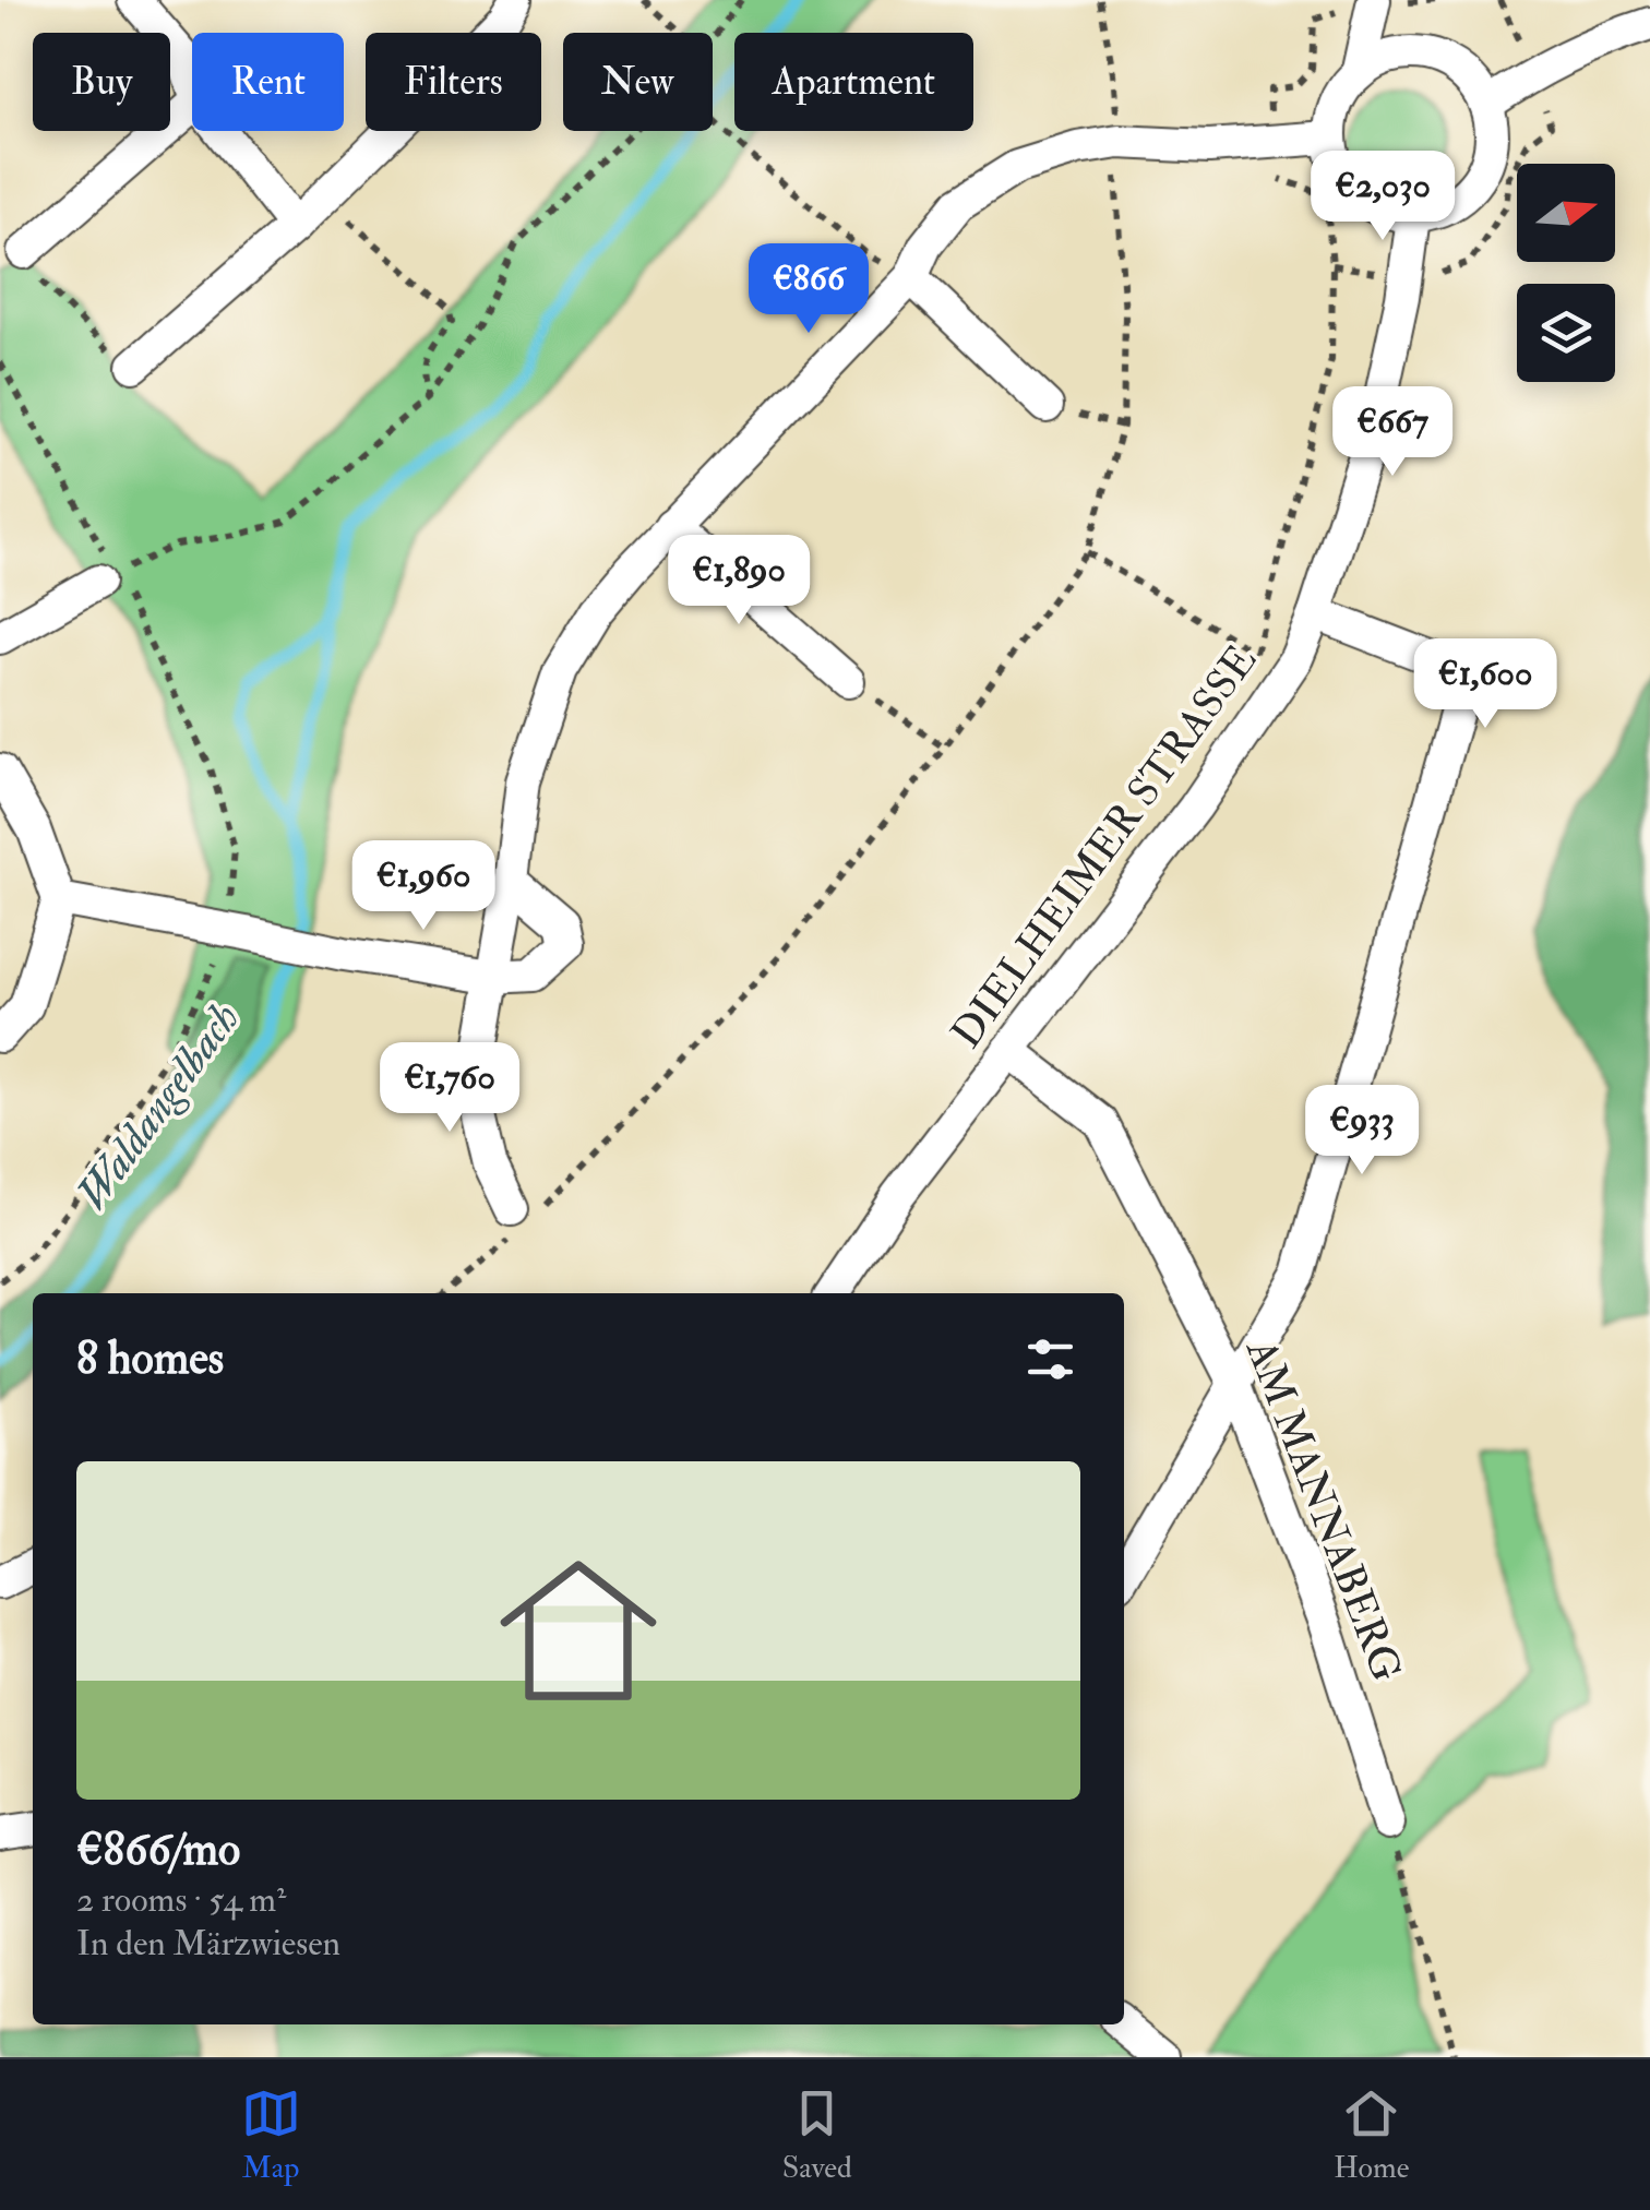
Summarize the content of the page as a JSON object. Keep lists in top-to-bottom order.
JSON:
{
  "streets": {
    "street": ["DIELHEIMER STRASSE", "AM MANNABERG"]
  },
  "crossings": [
    ["DIELHEIMER STRASSE", "AM MANNABERG"]
  ],
  "water": ["Waldangelbach"],
  "north": "right",
  "page": {
    "chip": [
      "Buy",
      "Rent",
      "Filters",
      "New",
      "Apartment"
    ],
    "price": [
      "€2,030",
      "€866",
      "€667",
      "€1,890",
      "€1,600",
      "€1,960",
      "€1,760",
      "€933"
    ],
    "heading": "8 homes",
    "list": [
      {
        "name": "€866/mo",
        "note": "2 rooms · 54 m² · In den Märzwiesen"
      }
    ],
    "tabs": ["Map", "Saved", "Home"]
  }
}
